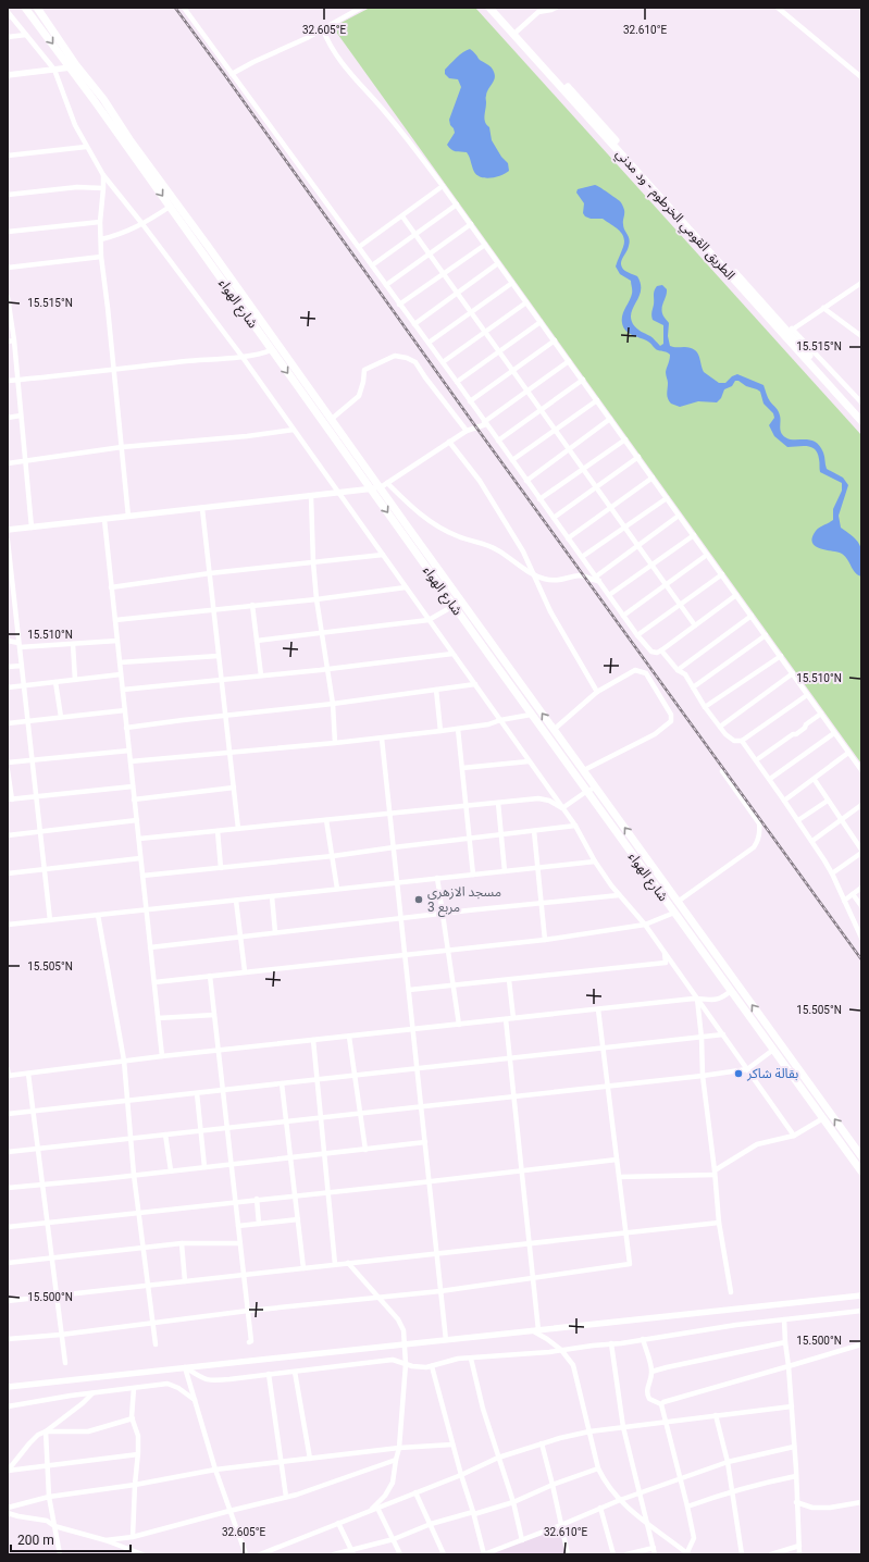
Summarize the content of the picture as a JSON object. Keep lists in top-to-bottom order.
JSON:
{
  "streets": {
    "main road": ["الطريق القومي الخرطوم - ود مدني", "شارع الهواء"]
  },
  "places": ["مسجد الازهري مربع 3", "بقالة شاكر"],
  "scale_bar": "200 m",
  "coordinates": [
    "32.605°E",
    "32.610°E",
    "15.515°N",
    "15.510°N",
    "15.505°N",
    "15.500°N"
  ]
}
